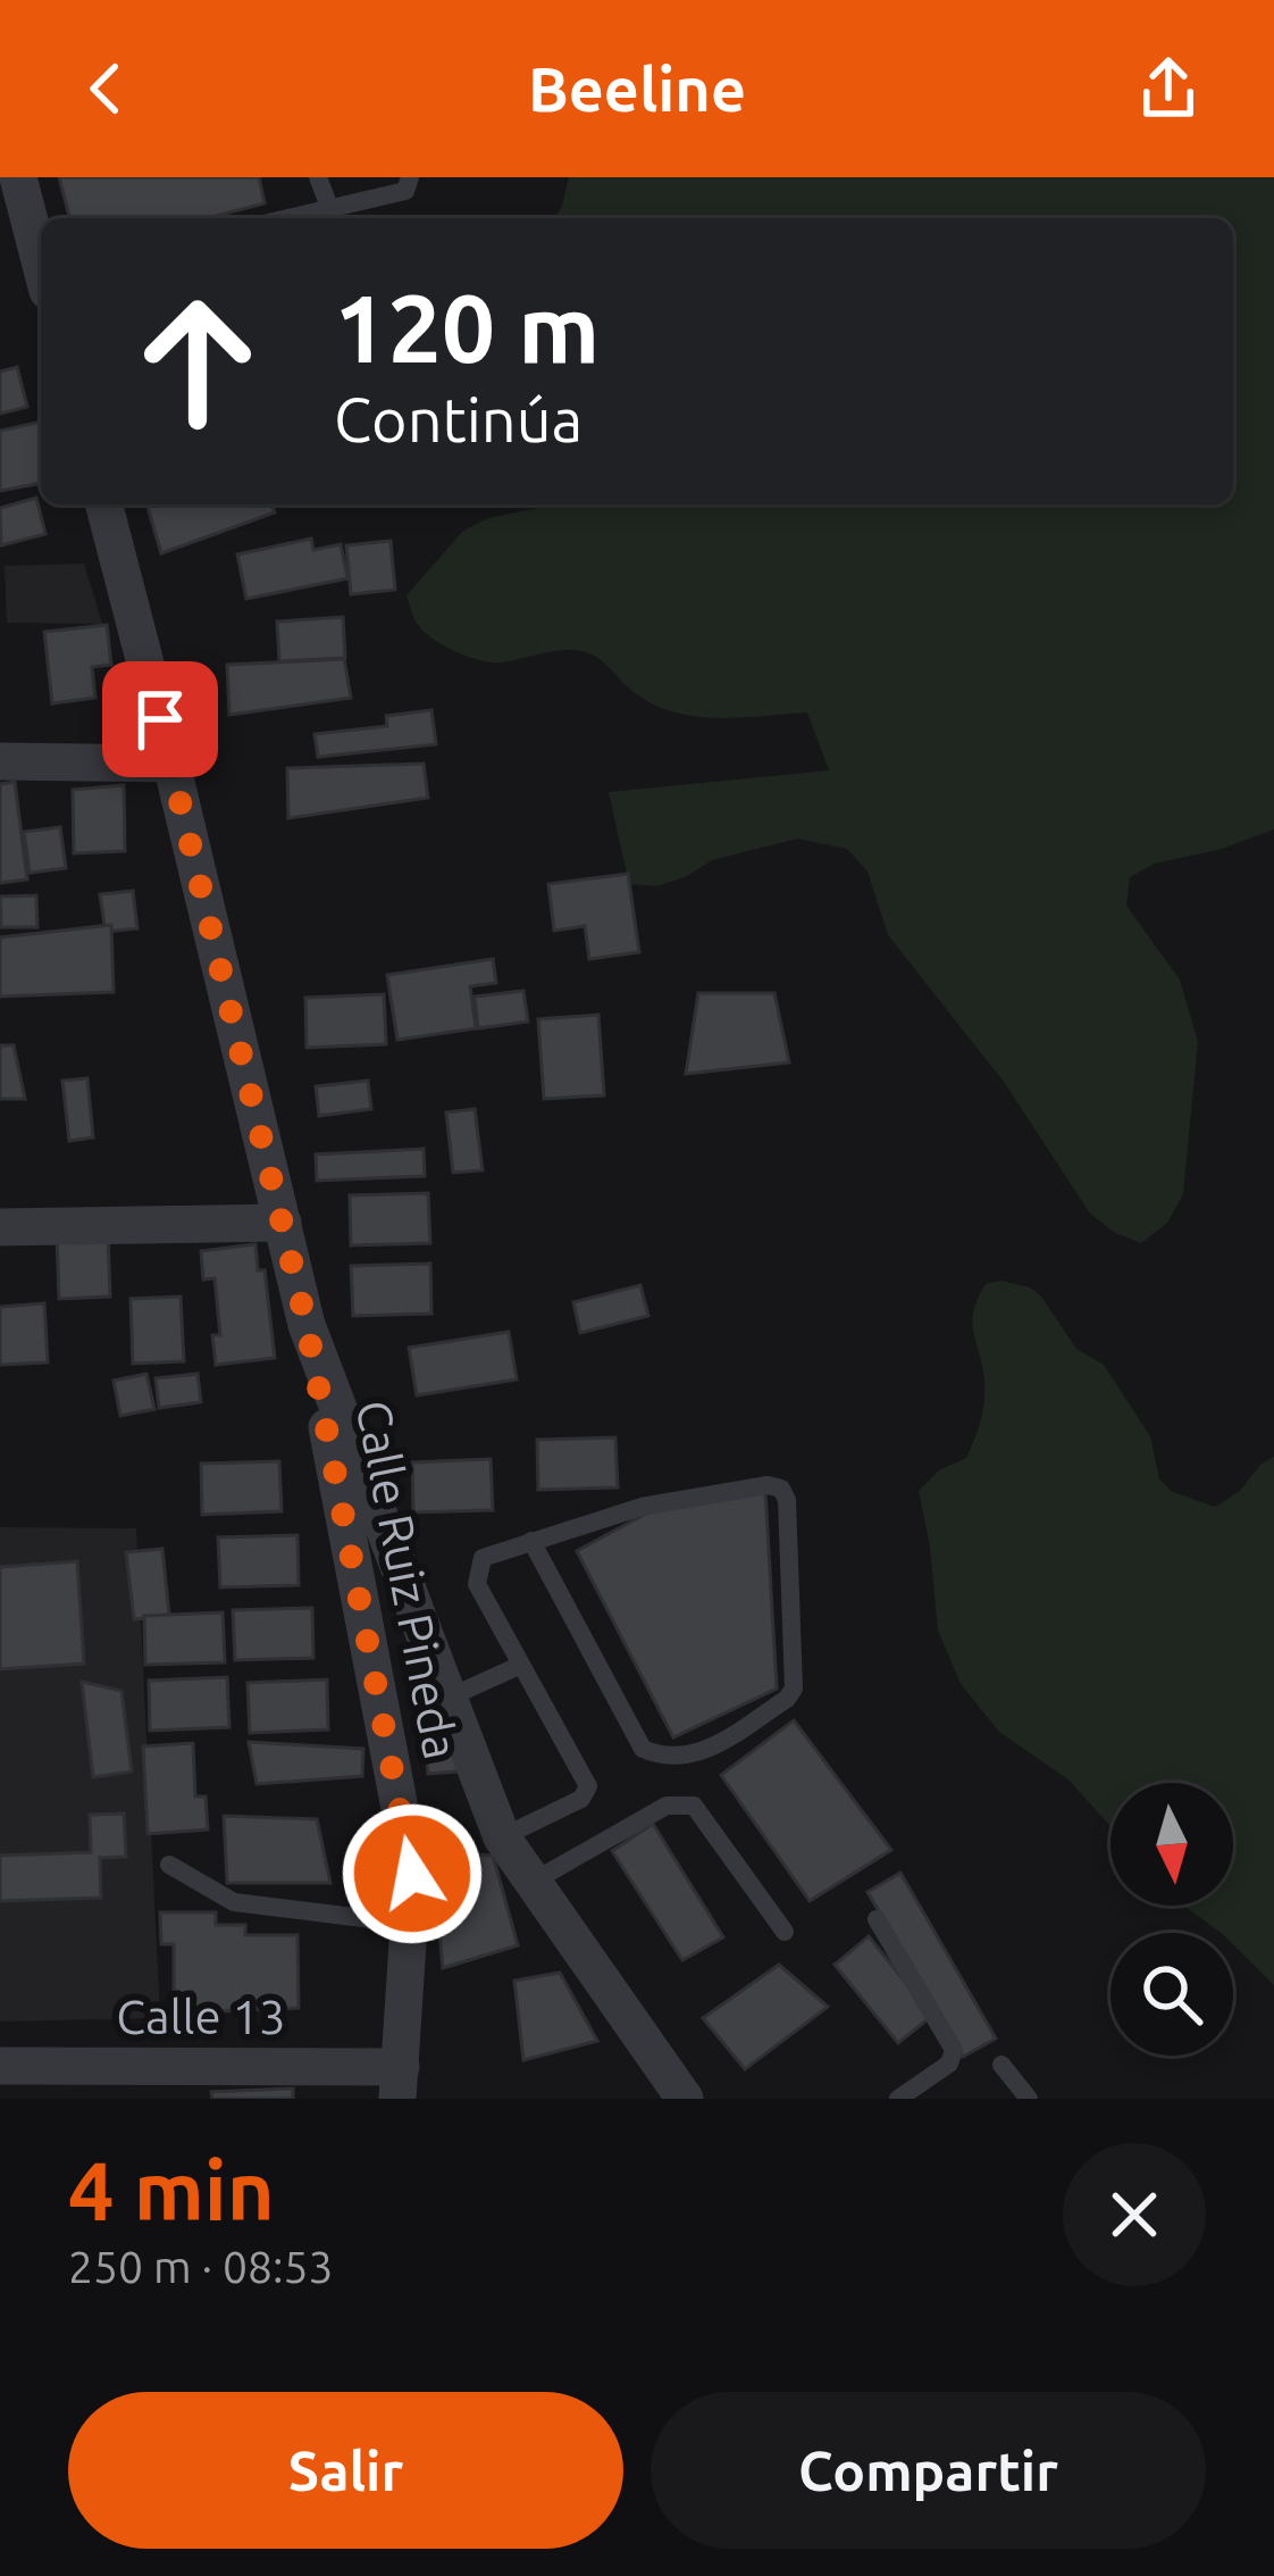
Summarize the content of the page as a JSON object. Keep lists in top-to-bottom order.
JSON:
{
  "streets": {
    "street": ["Calle Ruiz Pineda", "Calle 13"]
  },
  "crossings": [
    ["Calle Ruiz Pineda", "Calle 13"]
  ],
  "north": "bottom",
  "page": {
    "header": "Beeline",
    "turn": ["120 m", "Continúa"],
    "heading": ["4 min", "250 m · 08:53"],
    "buttons": ["Salir", "Compartir"]
  }
}
